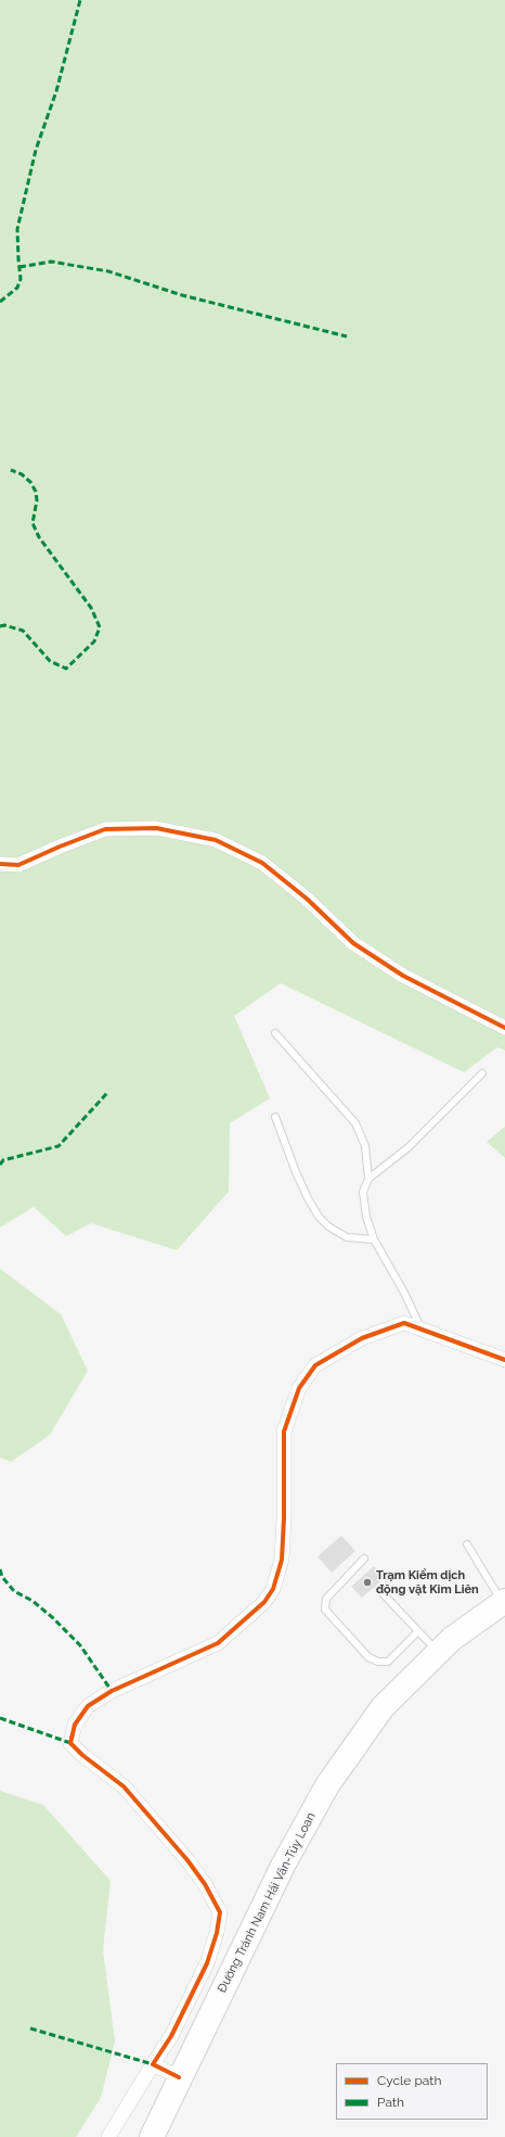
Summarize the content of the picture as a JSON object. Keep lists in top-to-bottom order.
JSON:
{
  "streets": {
    "highway": ["Đường Tránh Nam Hải Vân-Túy Loan"]
  },
  "places": ["Trạm Kiểm dịch động vật Kim Liên"],
  "legend": ["Cycle path", "Path"]
}
